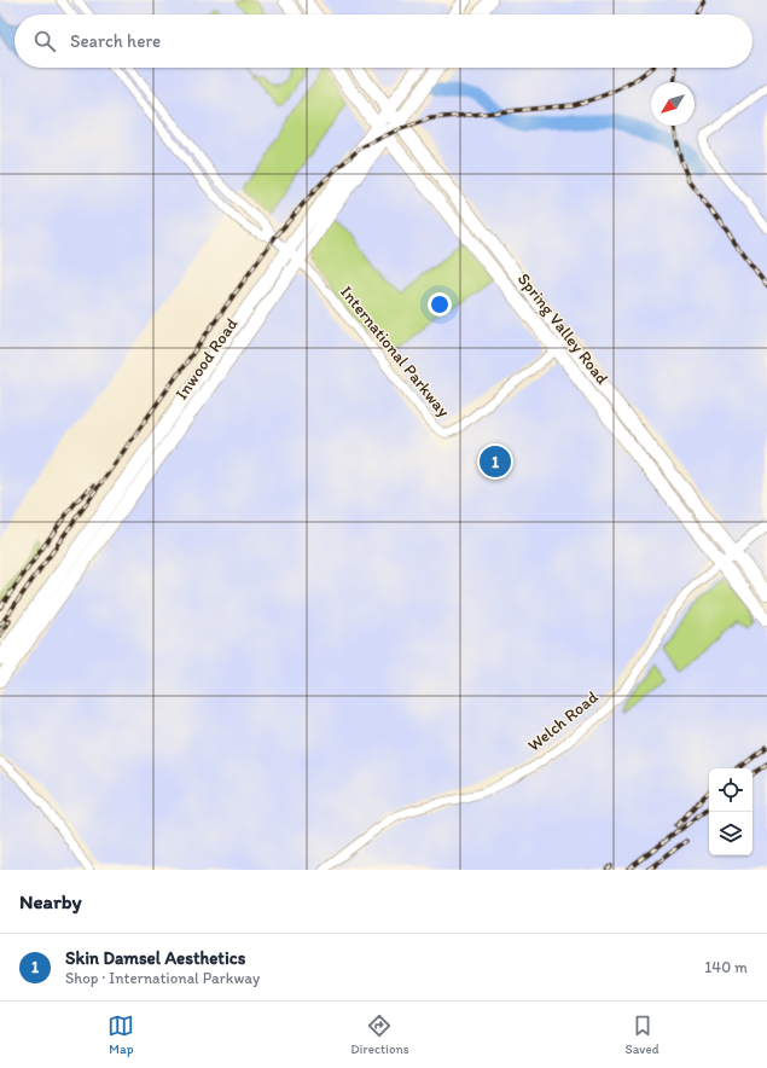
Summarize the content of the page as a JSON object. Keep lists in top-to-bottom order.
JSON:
{
  "streets": {
    "main road": ["Spring Valley Road", "Inwood Road"],
    "street": ["International Parkway", "Welch Road"]
  },
  "crossings": [
    ["Spring Valley Road", "International Parkway"],
    ["Spring Valley Road", "Inwood Road"],
    ["Spring Valley Road", "Welch Road"],
    ["International Parkway", "Inwood Road"]
  ],
  "north": "bottom left",
  "page": {
    "search": "Search here",
    "pins": "1",
    "heading": "Nearby",
    "list": [
      {
        "mark": "1",
        "name": "Skin Damsel Aesthetics",
        "note": "Shop · International Parkway",
        "value": "140 m"
      }
    ],
    "nav": ["Map", "Directions", "Saved"]
  }
}
